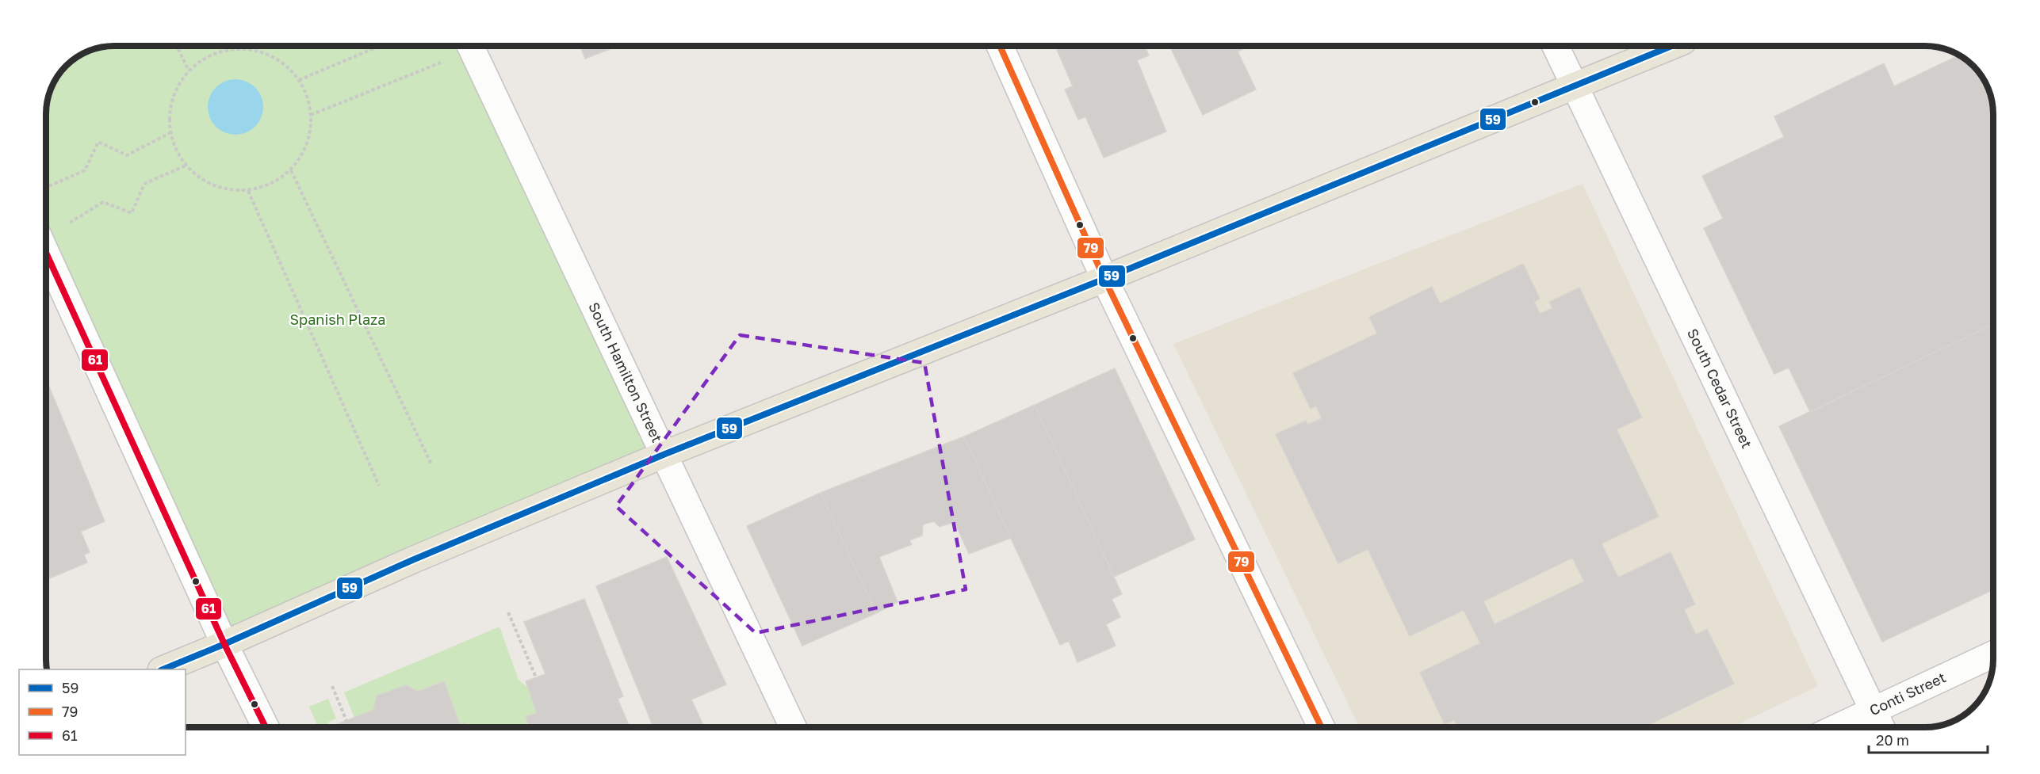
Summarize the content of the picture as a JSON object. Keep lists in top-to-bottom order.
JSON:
{
  "streets": {
    "street": ["South Hamilton Street", "South Cedar Street", "Conti Street"]
  },
  "crossings": [
    ["South Cedar Street", "Conti Street"]
  ],
  "parks": ["Spanish Plaza"],
  "lines": ["transit line 59", "transit line 79", "transit line 61"],
  "legend": ["59", "79", "61"],
  "scale_bar": "20 m"
}
